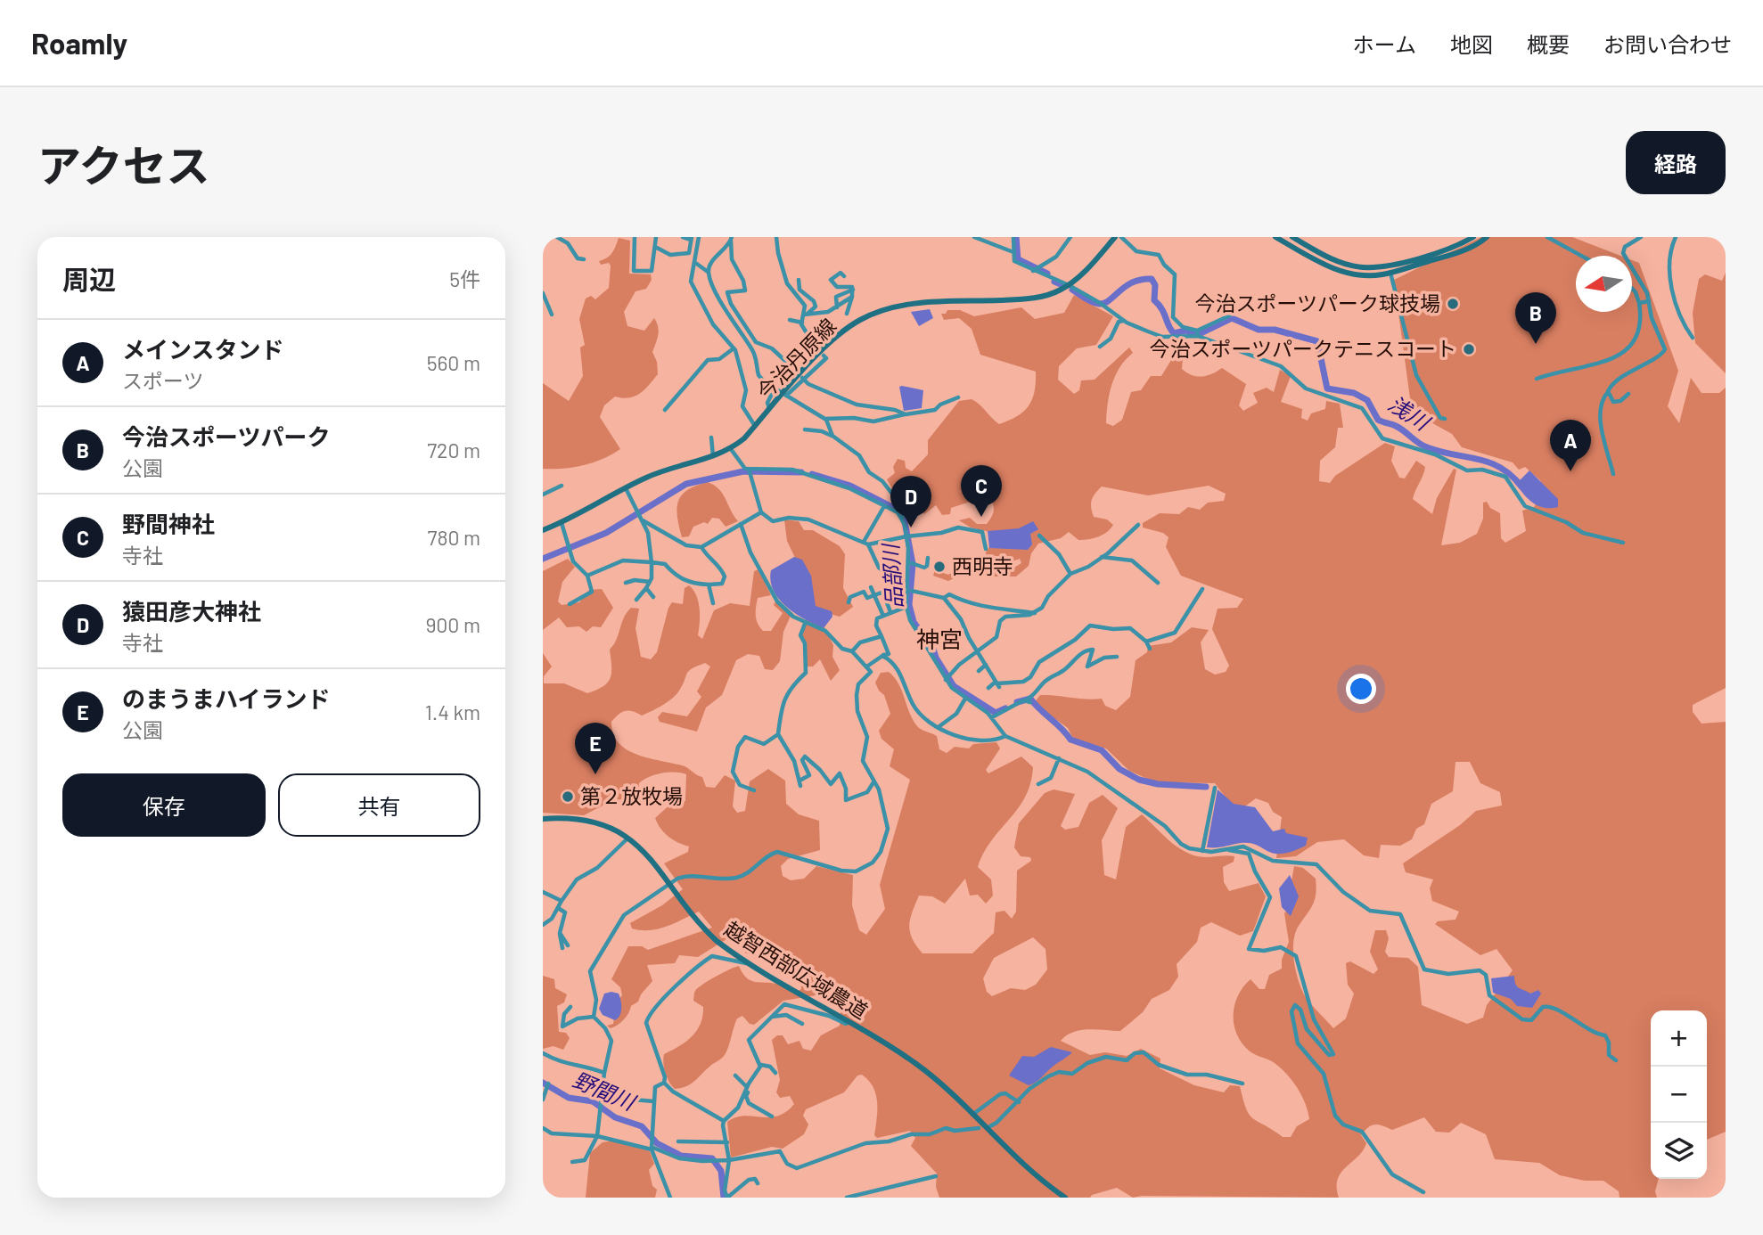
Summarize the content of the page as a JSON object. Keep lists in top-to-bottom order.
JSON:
{
  "streets": {
    "street": ["今治丹原線", "越智西部広域農道"]
  },
  "districts": ["神宮"],
  "water": ["浅川", "品部川", "野間川"],
  "places": [
    "今治スポーツパーク球技場",
    "今治スポーツパークテニスコート",
    "西明寺",
    "第２放牧場"
  ],
  "north": "left",
  "page": {
    "header": "Roamly",
    "nav": [
      "ホーム",
      "地図",
      "概要",
      "お問い合わせ"
    ],
    "title": "アクセス",
    "buttons": [
      "経路",
      ["保存", "共有"]
    ],
    "heading": ["周辺", "5件"],
    "pins": [
      "B",
      "A",
      "C",
      "D",
      "E"
    ],
    "list": [
      {
        "mark": "A",
        "name": "メインスタンド",
        "note": "スポーツ",
        "value": "560 m"
      },
      {
        "mark": "B",
        "name": "今治スポーツパーク",
        "note": "公園",
        "value": "720 m"
      },
      {
        "mark": "C",
        "name": "野間神社",
        "note": "寺社",
        "value": "780 m"
      },
      {
        "mark": "D",
        "name": "猿田彦大神社",
        "note": "寺社",
        "value": "900 m"
      },
      {
        "mark": "E",
        "name": "のまうまハイランド",
        "note": "公園",
        "value": "1.4 km"
      }
    ],
    "map_buttons": ["+", "−"]
  }
}
